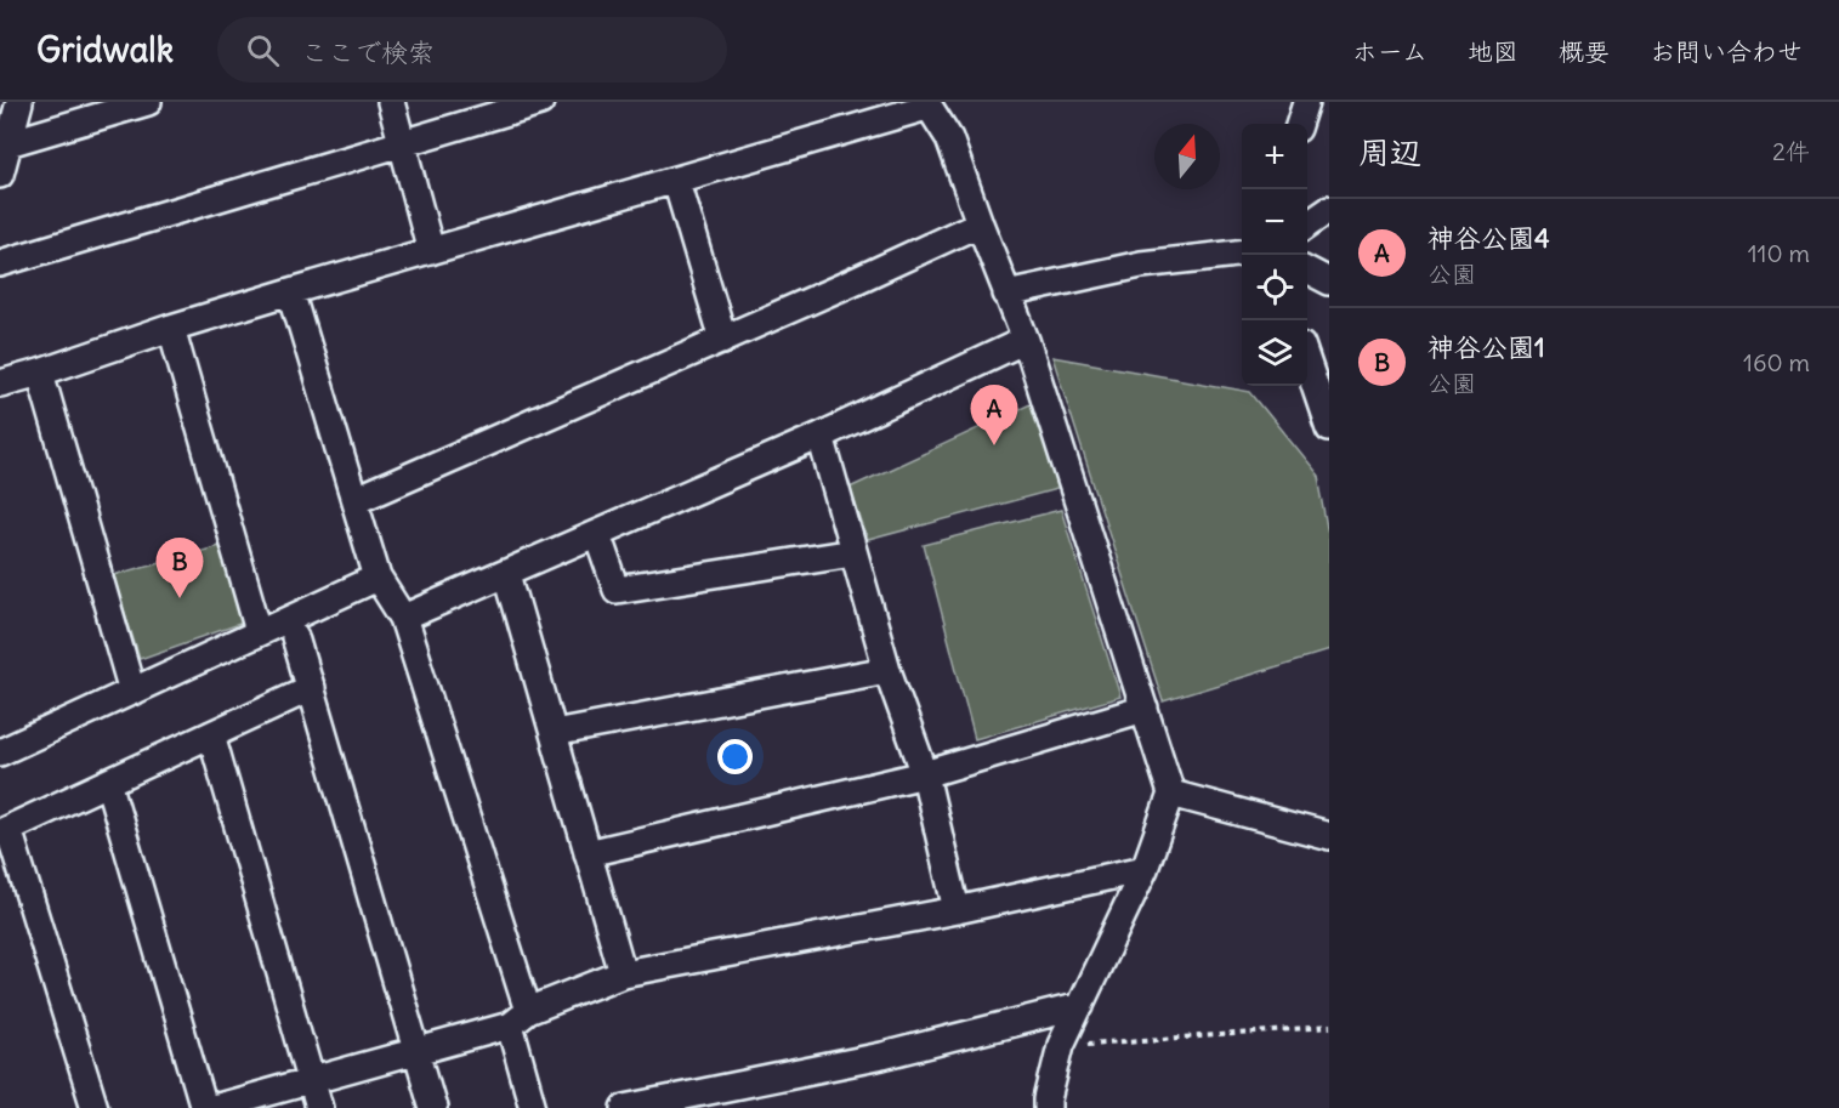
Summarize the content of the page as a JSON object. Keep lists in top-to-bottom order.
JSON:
{
  "north": "top",
  "page": {
    "header": "Gridwalk",
    "search": "ここで検索",
    "nav": [
      "ホーム",
      "地図",
      "概要",
      "お問い合わせ"
    ],
    "heading": ["周辺", "2件"],
    "map_buttons": ["+", "−"],
    "list": [
      {
        "mark": "A",
        "name": "神谷公園4",
        "note": "公園",
        "value": "110 m"
      },
      {
        "mark": "B",
        "name": "神谷公園1",
        "note": "公園",
        "value": "160 m"
      }
    ],
    "pins": ["A", "B"]
  }
}
